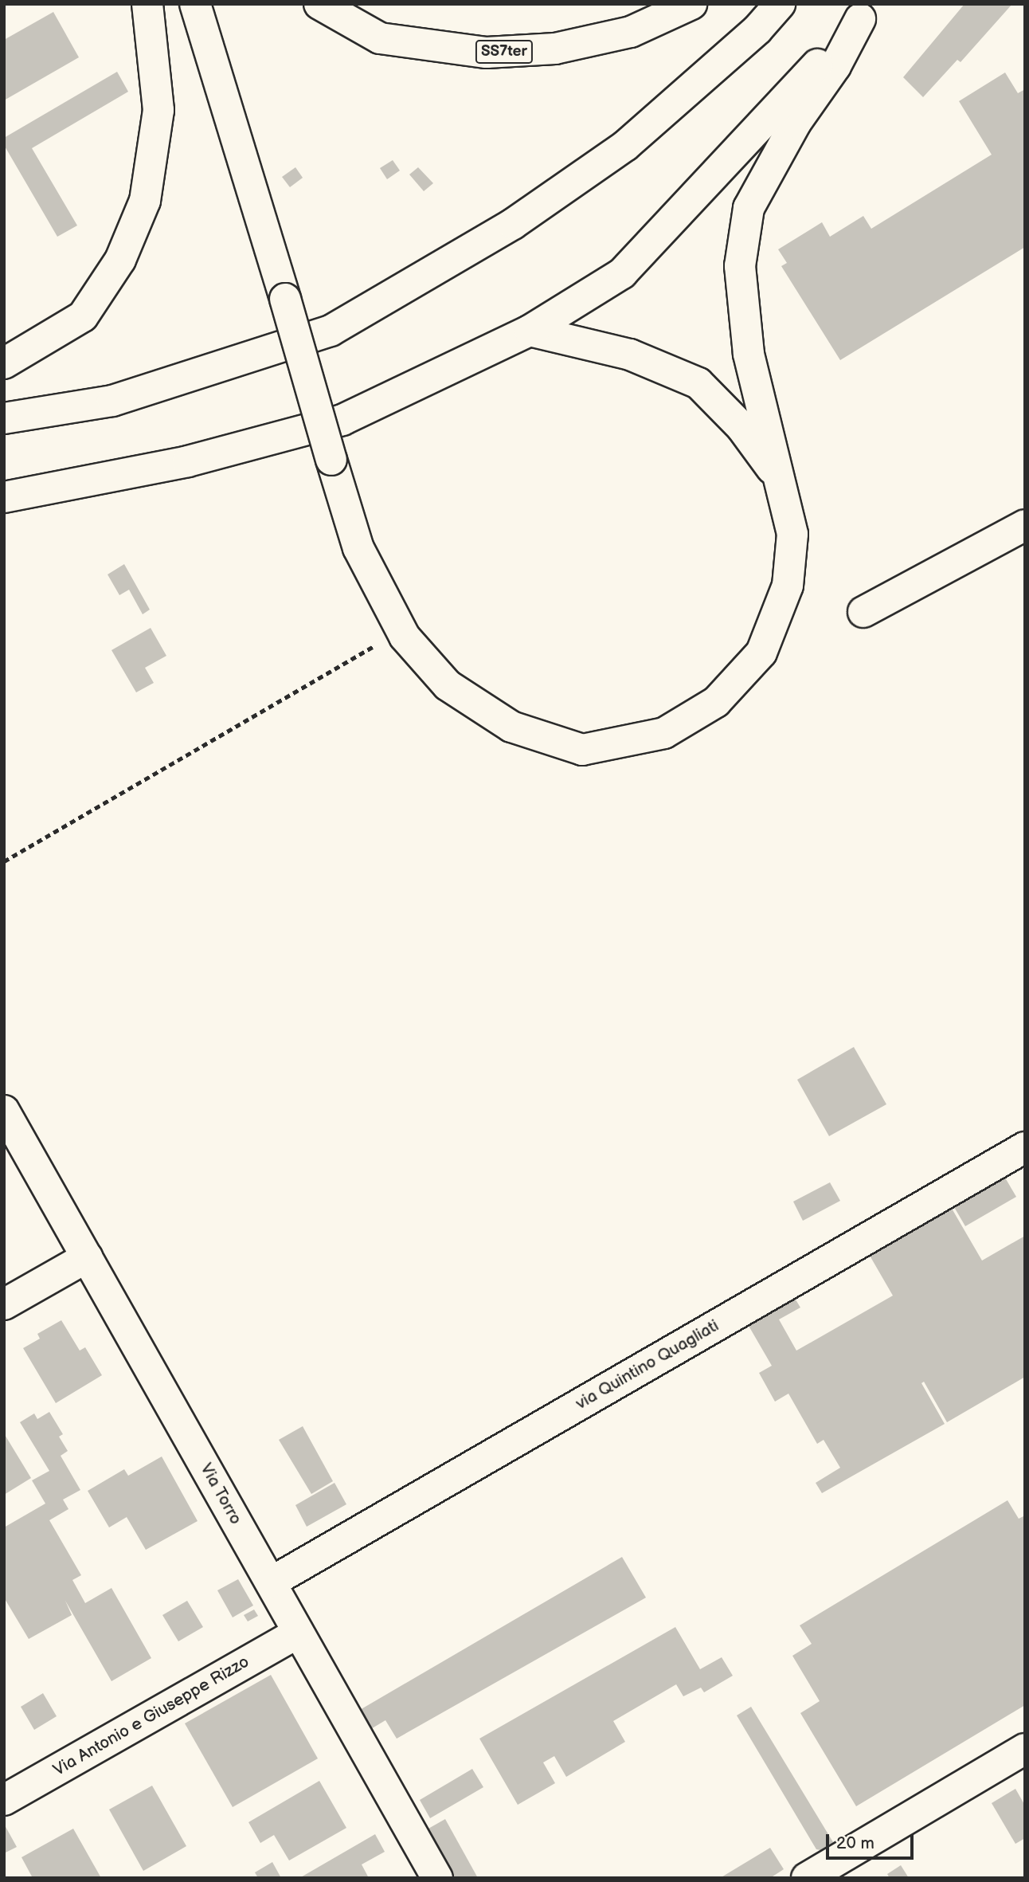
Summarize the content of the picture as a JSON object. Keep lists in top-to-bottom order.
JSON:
{
  "streets": {
    "main road": [
      "SS7ter",
      "via Quintino Quagliati",
      "Via Torro",
      "Via Antonio e Giuseppe Rizzo"
    ]
  },
  "crossings": [
    ["via Quintino Quagliati", "Via Torro"],
    ["Via Torro", "Via Antonio e Giuseppe Rizzo"]
  ],
  "scale_bar": "20 m"
}
